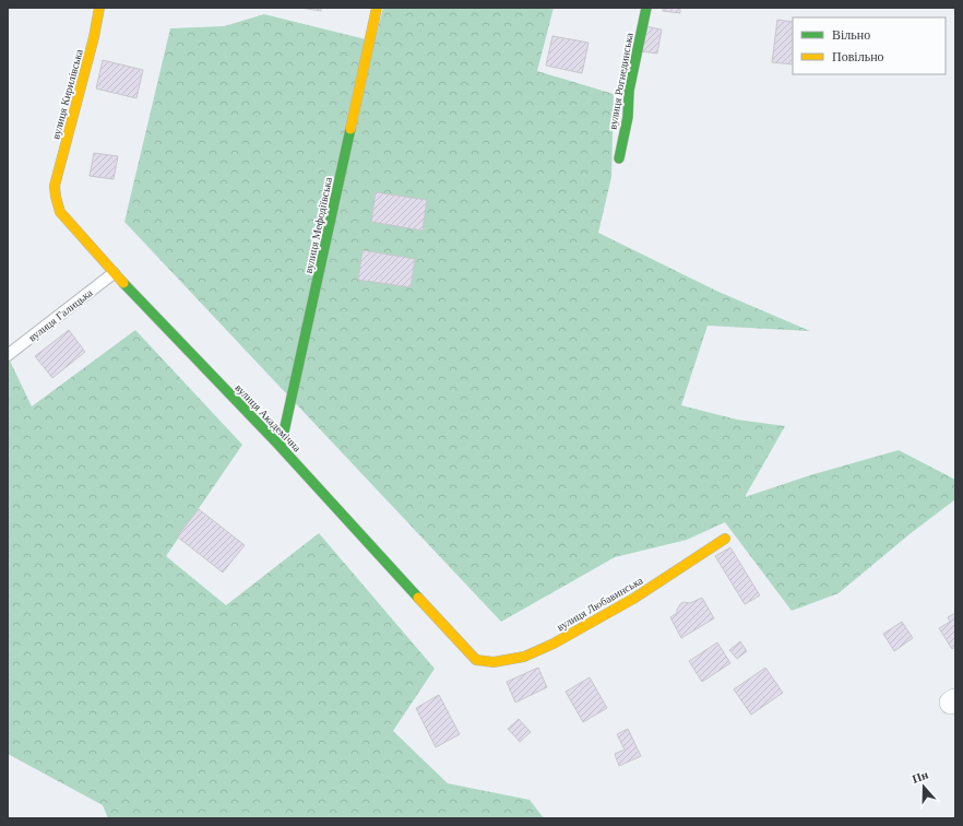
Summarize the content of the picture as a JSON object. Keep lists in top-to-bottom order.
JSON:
{
  "streets": {
    "street": [
      "вулиця Рогнединська",
      "вулиця Кирилівська",
      "вулиця Мефодіївська",
      "вулиця Академічна",
      "вулиця Любавинська"
    ],
    "lane": ["вулиця Галицька"]
  },
  "crossings": [
    ["вулиця Кирилівська", "вулиця Академічна"],
    ["вулиця Мефодіївська", "вулиця Академічна"],
    ["вулиця Галицька", "вулиця Академічна"],
    ["вулиця Академічна", "вулиця Любавинська"]
  ],
  "legend": ["Вільно", "Повільно"],
  "north": "top"
}
